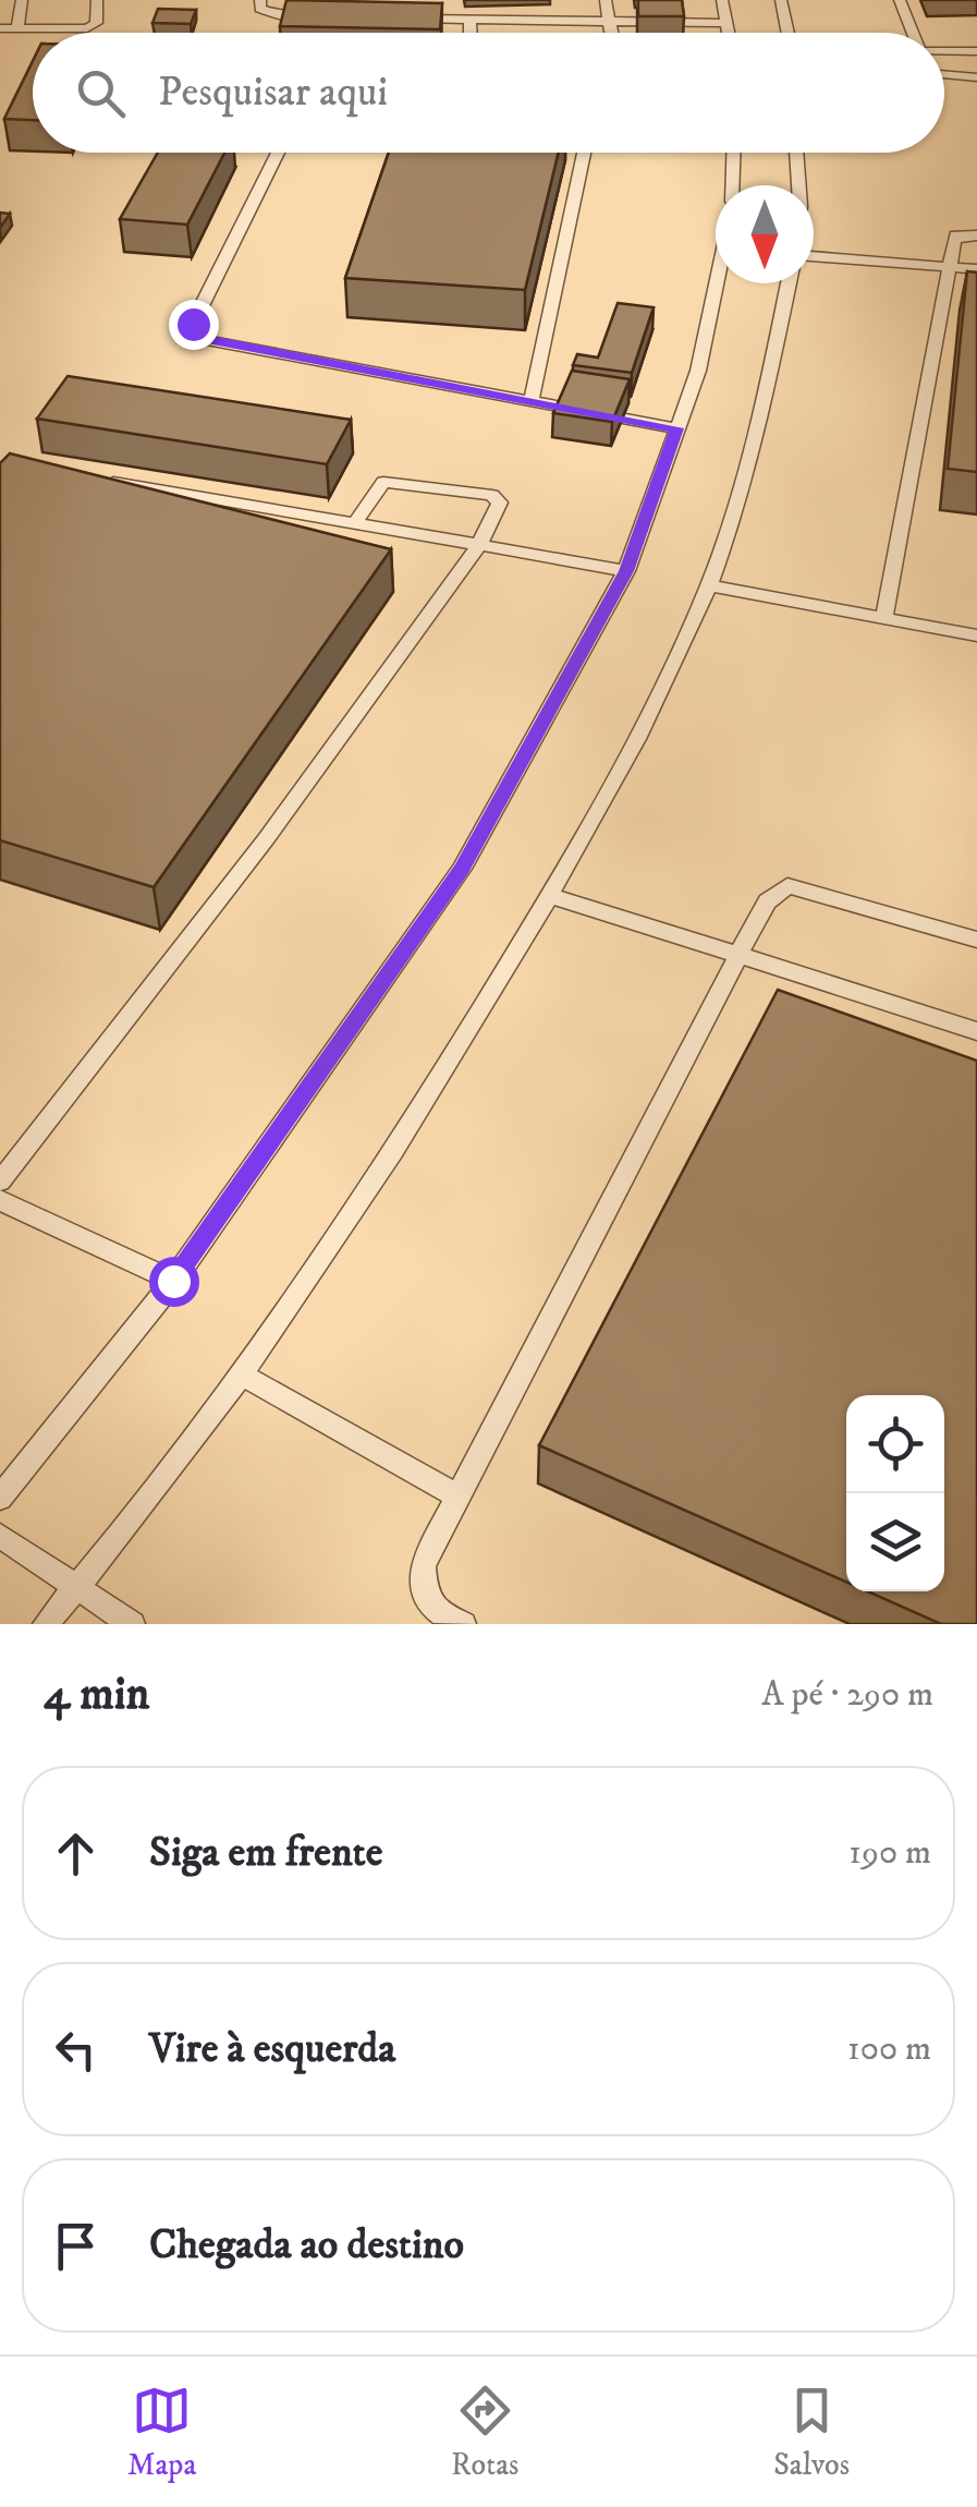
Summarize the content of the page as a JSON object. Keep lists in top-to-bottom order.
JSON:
{
  "north": "bottom",
  "page": {
    "search": "Pesquisar aqui",
    "heading": ["4 min", "A pé · 290 m"],
    "list": [
      ["Siga em frente", "190 m"],
      ["Vire à esquerda", "100 m"],
      "Chegada ao destino"
    ],
    "nav": ["Mapa", "Rotas", "Salvos"]
  }
}
